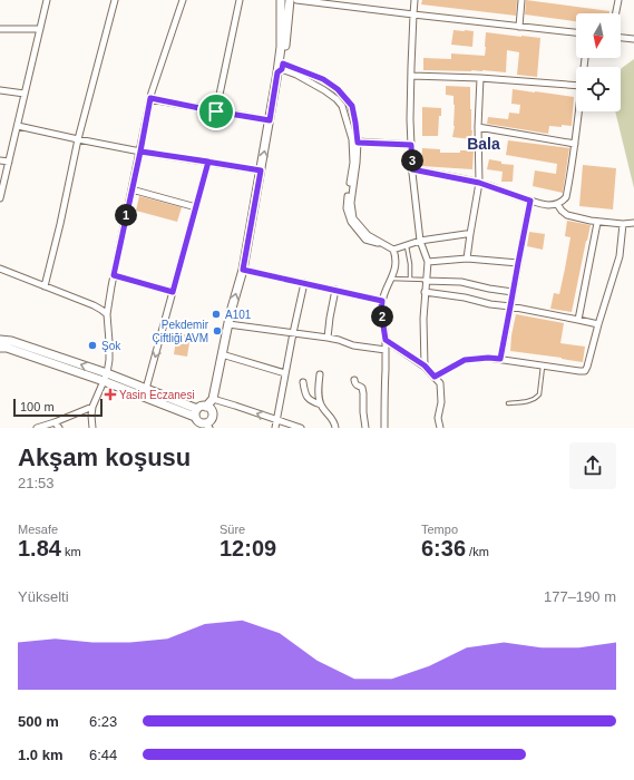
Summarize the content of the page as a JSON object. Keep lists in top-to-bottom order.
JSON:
{
  "districts": ["Bala"],
  "places": {
    "other": ["A101", "Pekdemir Çiftliği AVM", "Şok"],
    "health": ["Yasin Eczanesi"]
  },
  "scale_bar": "100 m",
  "north": "bottom",
  "page": {
    "pins": ["3", "1", "2"],
    "scale": "100 m",
    "heading": ["Akşam koşusu", "21:53"],
    "stats": [
      ["Mesafe", "1.84 km"],
      ["Süre", "12:09"],
      ["Tempo", "6:36 /km"]
    ],
    "chart": ["Yükselti", "177–190 m"],
    "list": [
      {
        "name": "500 m",
        "note": "6:23"
      },
      {
        "name": "1.0 km",
        "note": "6:44"
      }
    ]
  }
}
